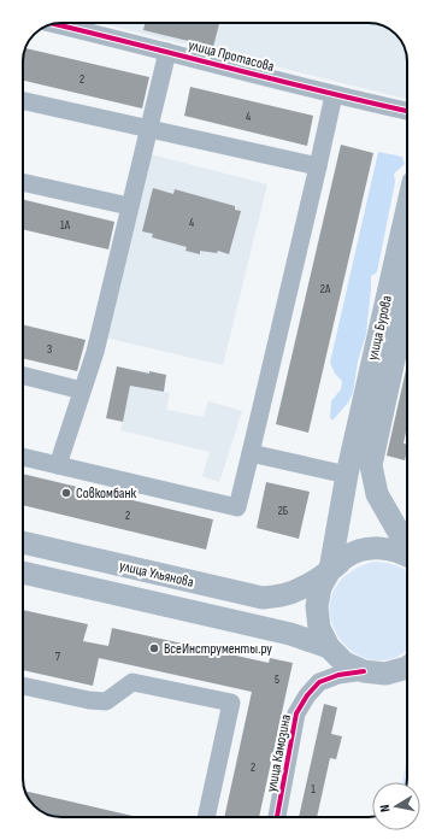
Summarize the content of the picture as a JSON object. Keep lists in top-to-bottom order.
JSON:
{
  "streets": {
    "main road": ["улица Бурова", "улица Ульянова"],
    "street": ["улица Протасова", "улица Камозина"]
  },
  "crossings": [
    ["улица Бурова", "улица Ульянова"]
  ],
  "places": ["Совкомбанк", "ВсеИнструменты.ру"],
  "house_numbers": [
    "2",
    "4",
    "4",
    "1А",
    "2А",
    "3",
    "2Б",
    "2",
    "7",
    "5",
    "2",
    "1"
  ],
  "north": "left"
}
